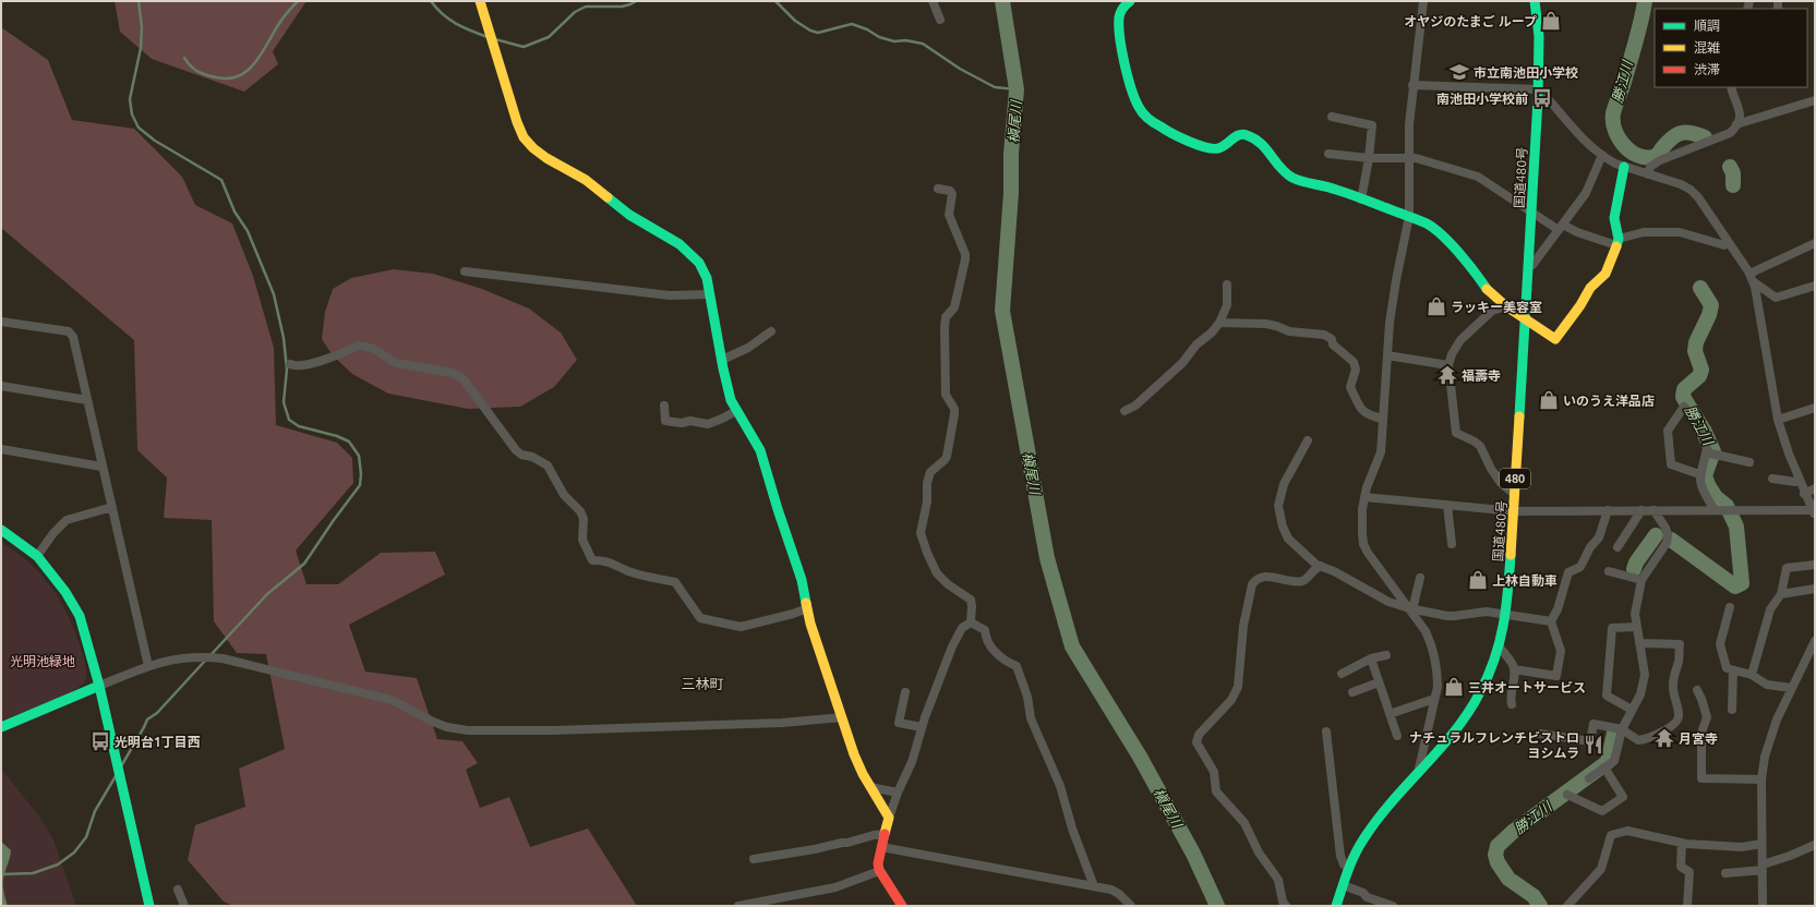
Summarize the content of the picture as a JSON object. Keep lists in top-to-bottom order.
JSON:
{
  "streets": {
    "main road": ["国道480号", "480"]
  },
  "districts": ["三林町"],
  "water": ["勝江川", "槇尾川"],
  "parks": ["光明池緑地"],
  "places": {
    "shop": [
      "オヤジのたまご ループ",
      "ラッキー美容室",
      "いのうえ洋品店",
      "上林自動車",
      "三井オートサービス"
    ],
    "school or university": ["市立南池田小学校"],
    "bus stop": ["南池田小学校前", "光明台1丁目西"],
    "temple": ["福壽寺", "月宮寺"],
    "restaurant": ["ナチュラルフレンチビストロ ヨシムラ"]
  },
  "legend": ["順調", "混雑", "渋滞"]
}
